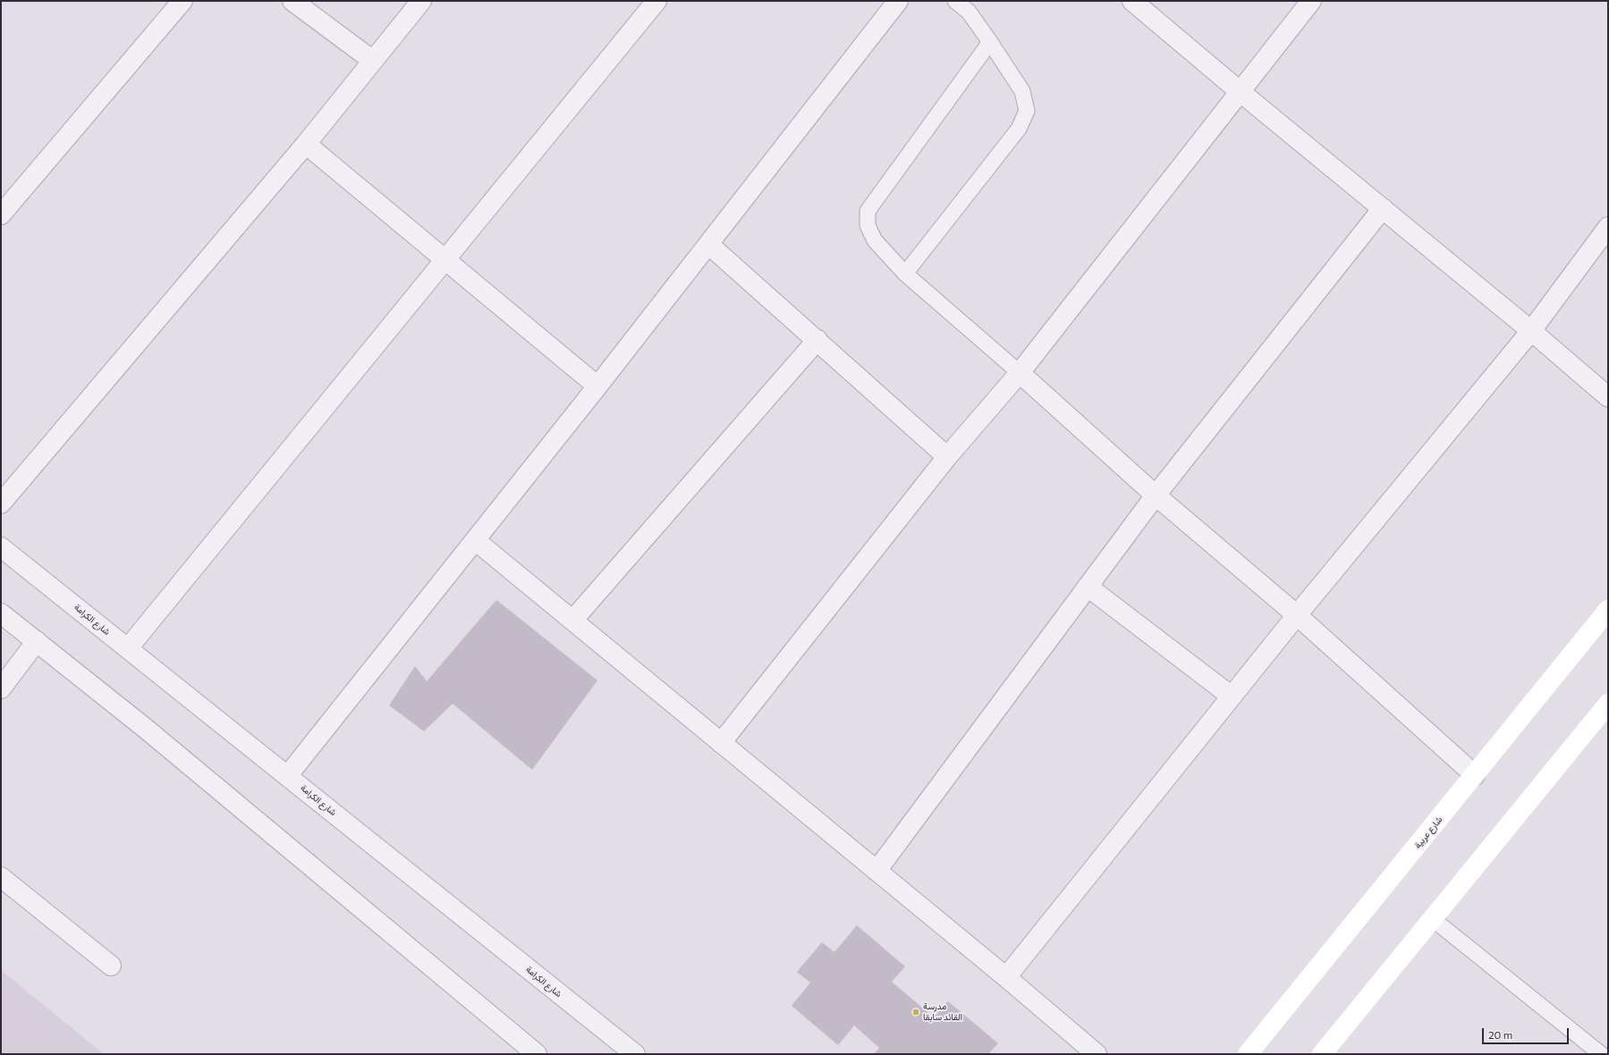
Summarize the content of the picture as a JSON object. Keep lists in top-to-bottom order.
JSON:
{
  "streets": {
    "main road": ["شارع عربية"],
    "street": ["شارع الكرامة"]
  },
  "places": ["مدرسة القائد سابقا"],
  "scale_bar": "20 m"
}
